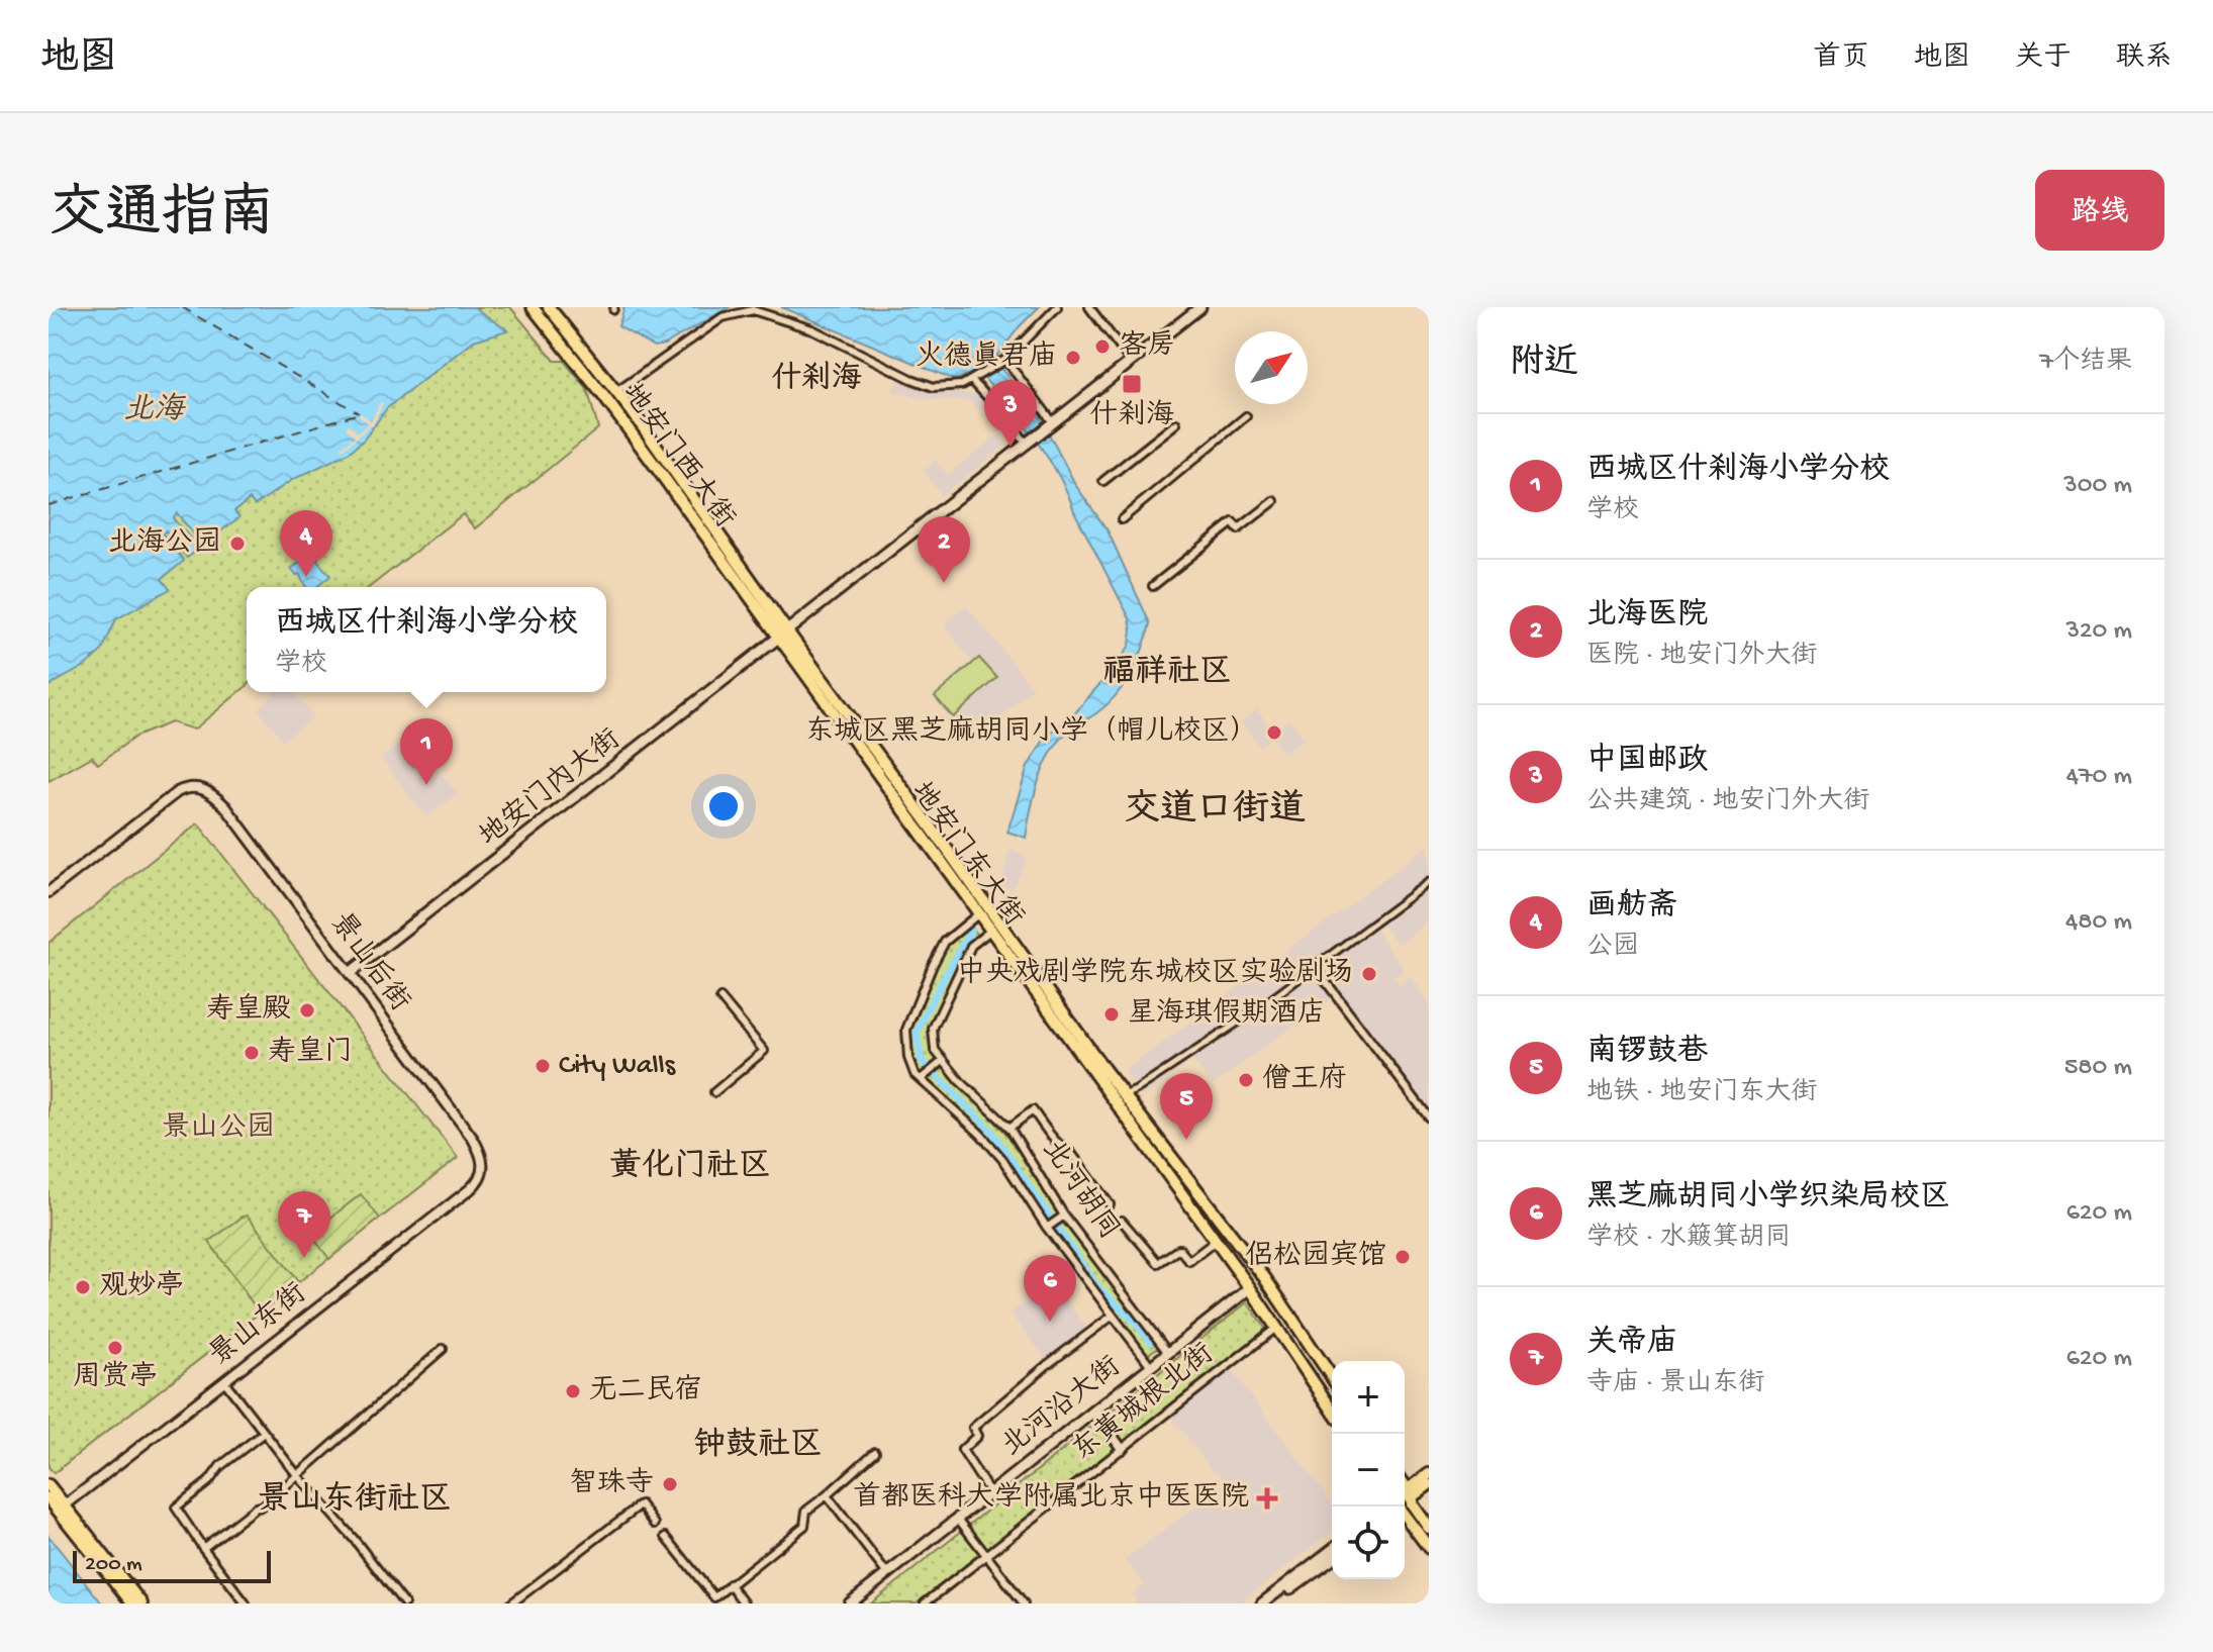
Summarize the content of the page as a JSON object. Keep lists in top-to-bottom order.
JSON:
{
  "streets": {
    "main road": [
      "地安门西大街",
      "地安门内大街",
      "地安门东大街",
      "北河沿大街"
    ],
    "street": [
      "景山后街",
      "北河胡同",
      "景山东街",
      "东黄城根北街"
    ]
  },
  "crossings": [
    ["地安门西大街", "地安门内大街"],
    ["地安门西大街", "地安门东大街"],
    ["地安门内大街", "地安门东大街"],
    ["地安门内大街", "景山后街"],
    ["地安门东大街", "东黄城根北街"],
    ["地安门东大街", "北河沿大街"],
    ["景山后街", "景山东街"],
    ["北河胡同", "北河沿大街"]
  ],
  "districts": [
    "什刹海",
    "福祥社区",
    "交道口街道",
    "黄化门社区",
    "钟鼓社区",
    "景山东街社区"
  ],
  "water": ["北海"],
  "parks": ["景山公园"],
  "places": {
    "other": [
      "客房",
      "火德真君庙",
      "北海公园",
      "东城区黑芝麻胡同小学（帽儿校区）",
      "中央戏剧学院东城校区实验剧场",
      "寿皇殿",
      "星海琪假期酒店",
      "寿皇门",
      "City Walls",
      "僧王府",
      "侣松园宾馆",
      "观妙亭",
      "周赏亭",
      "无二民宿",
      "智珠寺"
    ],
    "transit": ["什刹海"],
    "health": ["首都医科大学附属北京中医医院"]
  },
  "scale_bar": "200 m",
  "north": "top right",
  "page": {
    "header": "地图",
    "nav": [
      "首页",
      "地图",
      "关于",
      "联系"
    ],
    "title": "交通指南",
    "buttons": "路线",
    "heading": ["附近", "7个结果"],
    "pins": [
      "3",
      "4",
      "2",
      "1",
      "5",
      "7",
      "6"
    ],
    "list": [
      {
        "mark": "1",
        "name": "西城区什刹海小学分校",
        "note": "学校",
        "value": "300 m"
      },
      {
        "mark": "2",
        "name": "北海医院",
        "note": "医院 · 地安门外大街",
        "value": "320 m"
      },
      {
        "mark": "3",
        "name": "中国邮政",
        "note": "公共建筑 · 地安门外大街",
        "value": "470 m"
      },
      {
        "mark": "4",
        "name": "画舫斋",
        "note": "公园",
        "value": "480 m"
      },
      {
        "mark": "5",
        "name": "南锣鼓巷",
        "note": "地铁 · 地安门东大街",
        "value": "580 m"
      },
      {
        "mark": "6",
        "name": "黑芝麻胡同小学织染局校区",
        "note": "学校 · 水簸箕胡同",
        "value": "620 m"
      },
      {
        "mark": "7",
        "name": "关帝庙",
        "note": "寺庙 · 景山东街",
        "value": "620 m"
      }
    ],
    "popup": ["西城区什刹海小学分校", "学校"],
    "map_buttons": ["+", "−"],
    "scale": "200 m"
  }
}
